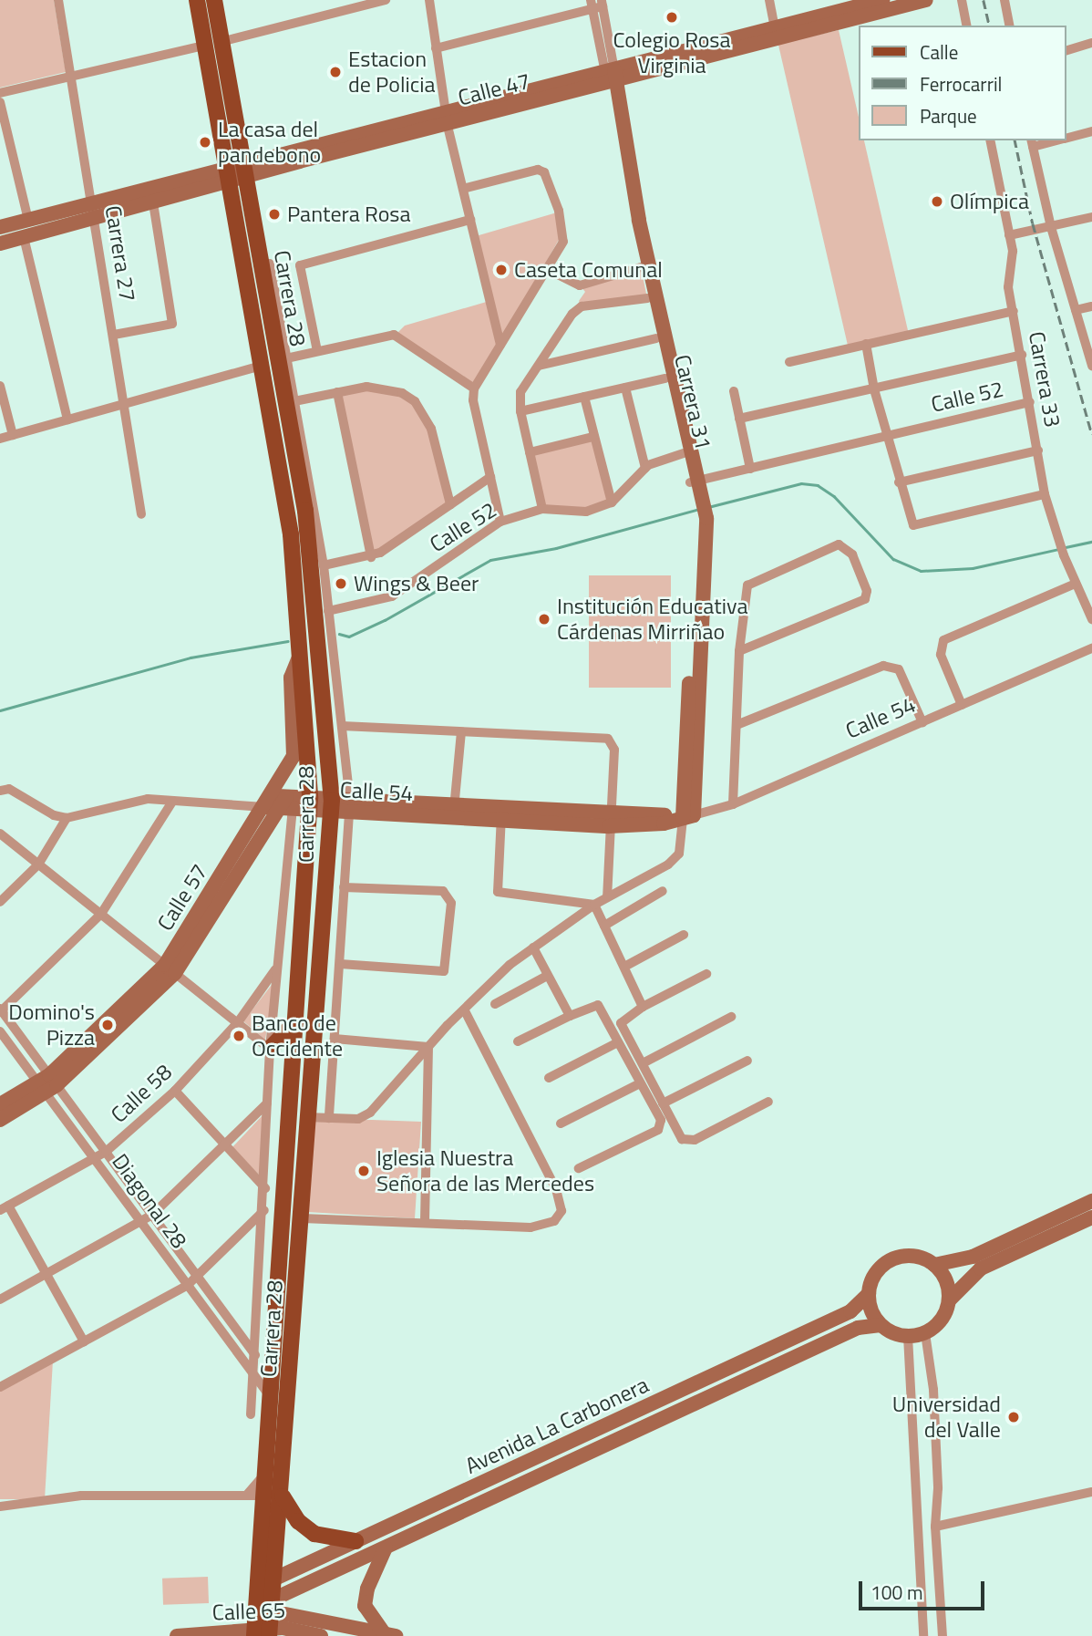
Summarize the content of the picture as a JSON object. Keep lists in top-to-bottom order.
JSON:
{
  "streets": {
    "main road": ["Carrera 28"],
    "street": [
      "Calle 47",
      "Carrera 27",
      "Carrera 33",
      "Calle 52",
      "Carrera 31",
      "Calle 54",
      "Calle 57",
      "Calle 58",
      "Diagonal 28",
      "Avenida La Carbonera",
      "Calle 65"
    ]
  },
  "crossings": [
    ["Calle 47", "Carrera 27"],
    ["Calle 47", "Carrera 28"],
    ["Calle 47", "Carrera 31"],
    ["Carrera 28", "Calle 52"],
    ["Carrera 28", "Calle 54"],
    ["Carrera 28", "Calle 57"],
    ["Carrera 28", "Calle 58"],
    ["Carrera 28", "Diagonal 28"],
    ["Carrera 28", "Avenida La Carbonera"],
    ["Carrera 28", "Calle 65"],
    ["Carrera 33", "Calle 52"],
    ["Calle 52", "Carrera 31"],
    ["Carrera 31", "Calle 54"],
    ["Calle 54", "Calle 57"],
    ["Calle 57", "Diagonal 28"],
    ["Calle 58", "Diagonal 28"],
    ["Avenida La Carbonera", "Calle 65"]
  ],
  "places": [
    "Colegio Rosa Virginia",
    "Estacion de Policia",
    "La casa del pandebono",
    "Olímpica",
    "Pantera Rosa",
    "Caseta Comunal",
    "Wings & Beer",
    "Institución Educativa Cárdenas Mirriñao",
    "Domino's Pizza",
    "Banco de Occidente",
    "Iglesia Nuestra Señora de las Mercedes",
    "Universidad del Valle"
  ],
  "legend": ["Calle", "Ferrocarril", "Parque"],
  "scale_bar": "100 m"
}
